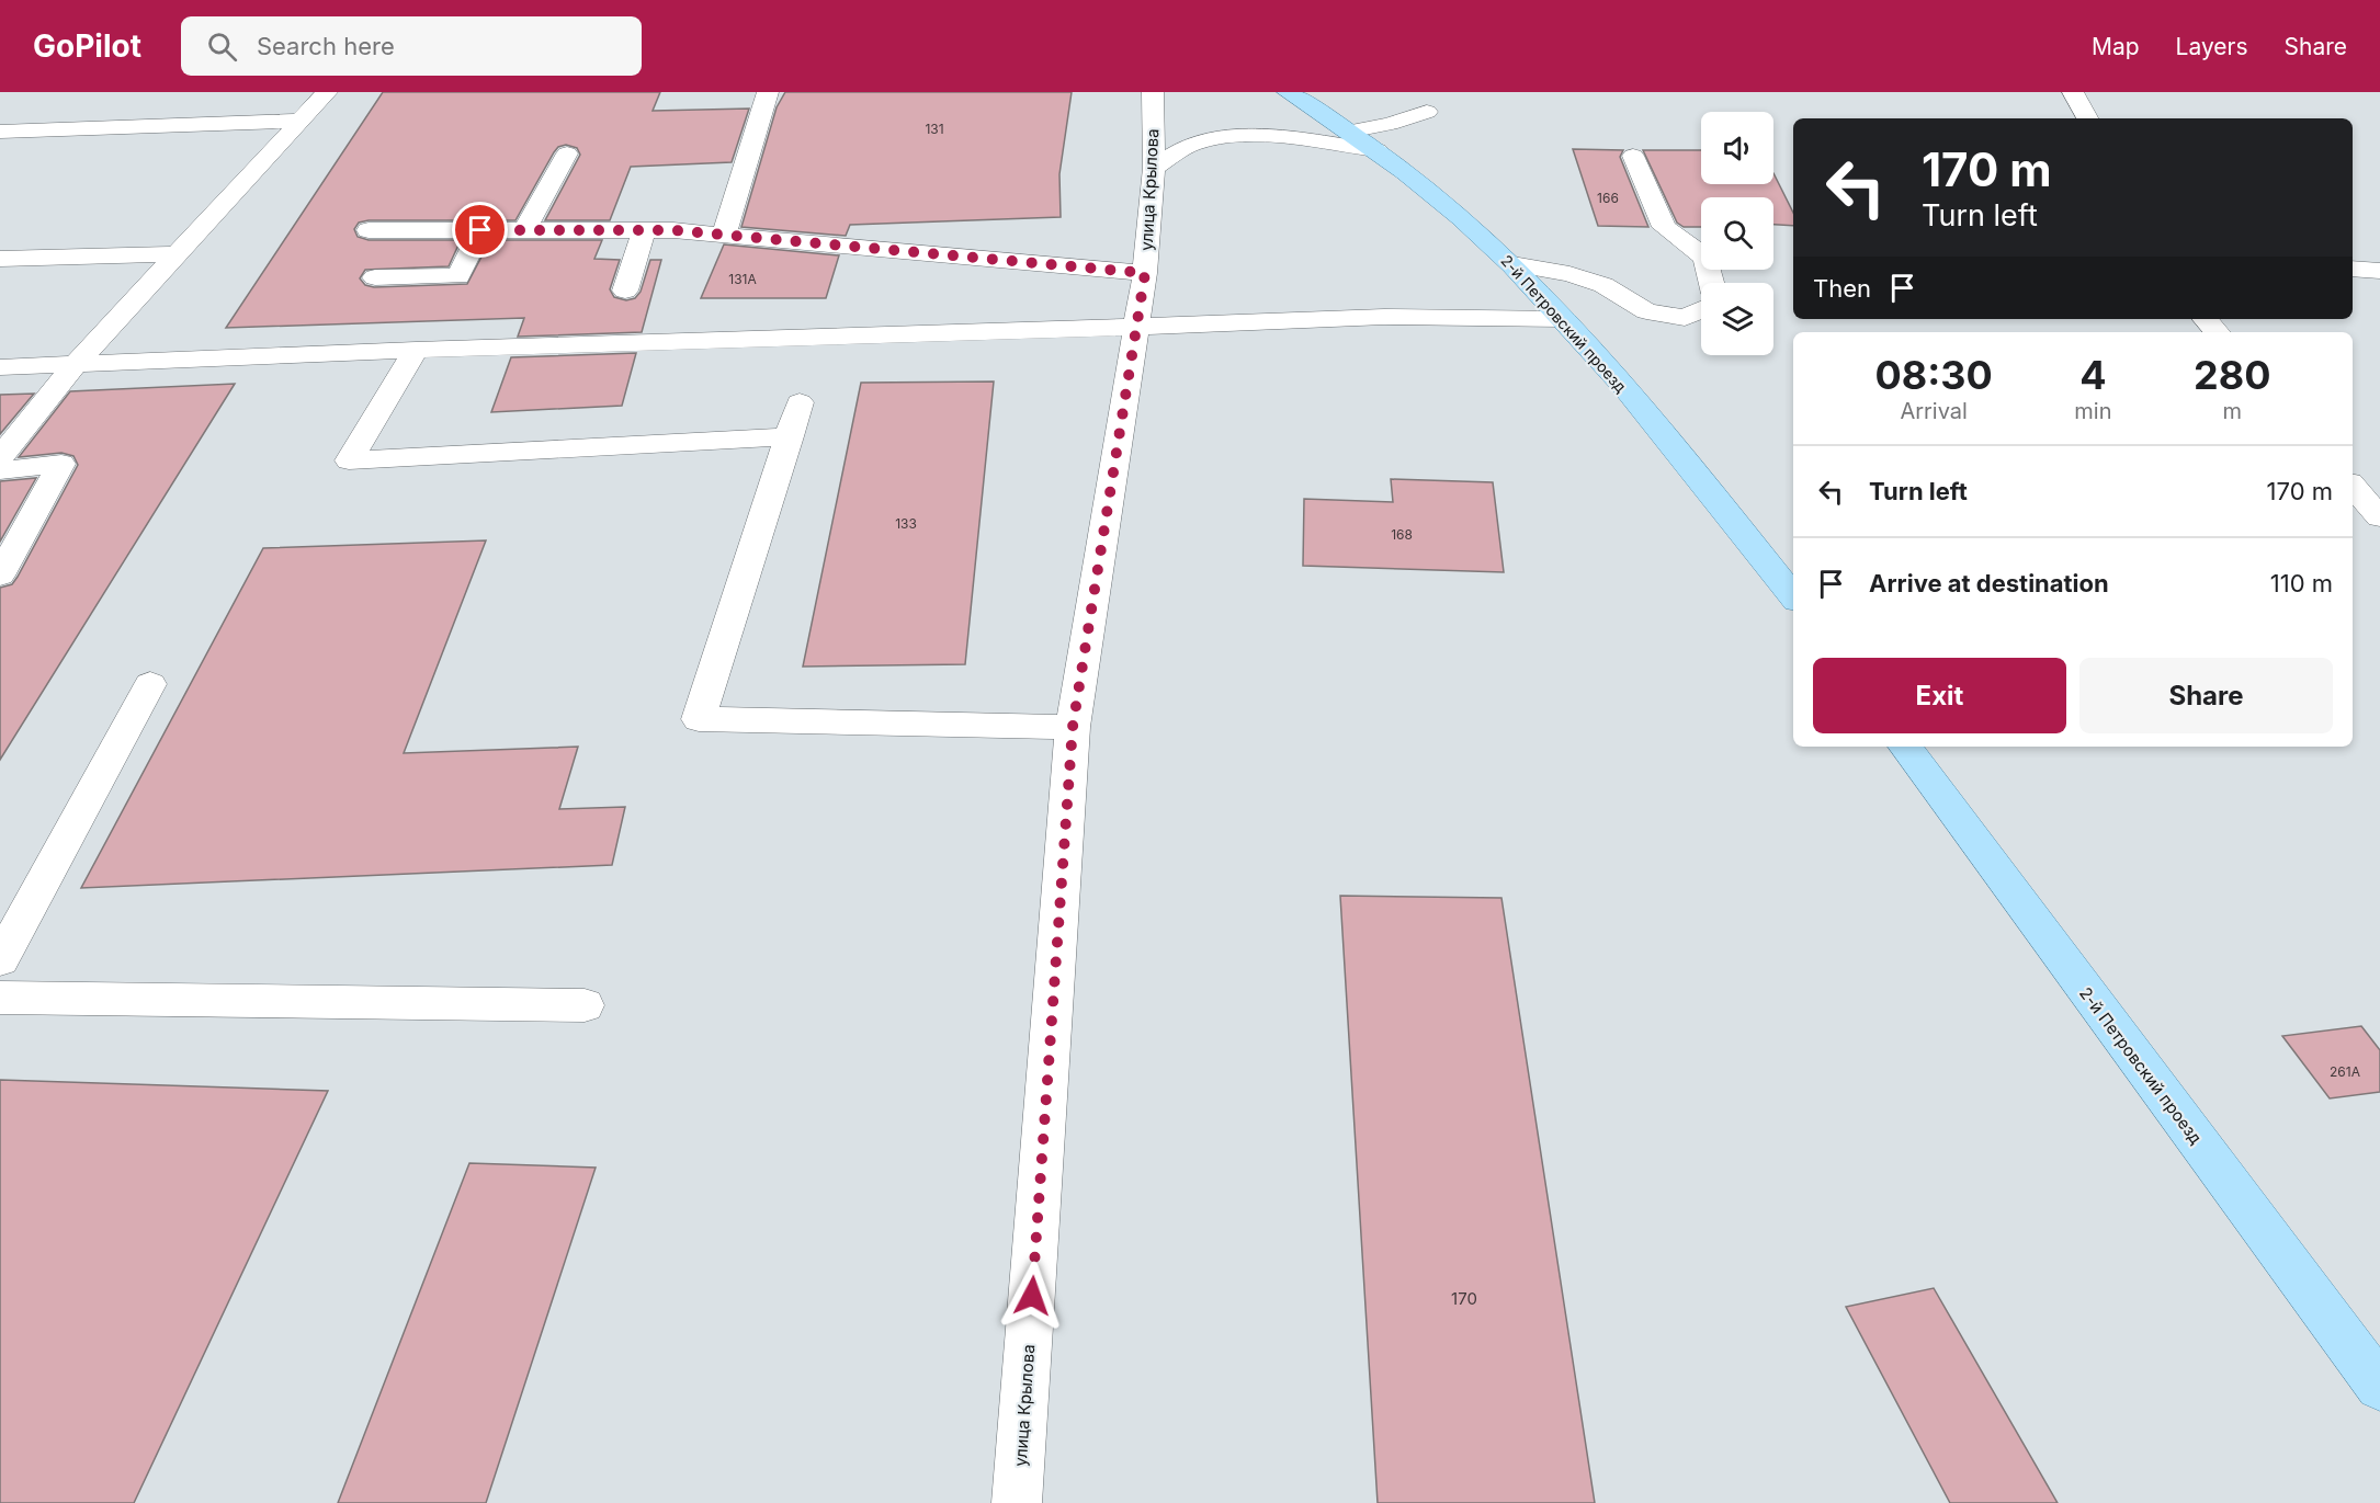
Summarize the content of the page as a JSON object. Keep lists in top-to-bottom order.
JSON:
{
  "streets": {
    "main road": ["2-й Петровский проезд"],
    "street": ["улица Крылова"]
  },
  "house_numbers": [
    "131",
    "166",
    "131А",
    "133",
    "168",
    "261А",
    "170"
  ],
  "page": {
    "header": "GoPilot",
    "search": "Search here",
    "nav": ["Map", "Layers", "Share"],
    "turn": ["170 m", "Turn left"],
    "then": "Then",
    "eta": [
      "08:30",
      "Arrival",
      "4",
      "min",
      "280",
      "m"
    ],
    "list": [
      {
        "name": "Turn left",
        "value": "170 m"
      },
      {
        "name": "Arrive at destination",
        "value": "110 m"
      }
    ],
    "buttons": ["Exit", "Share"]
  }
}
